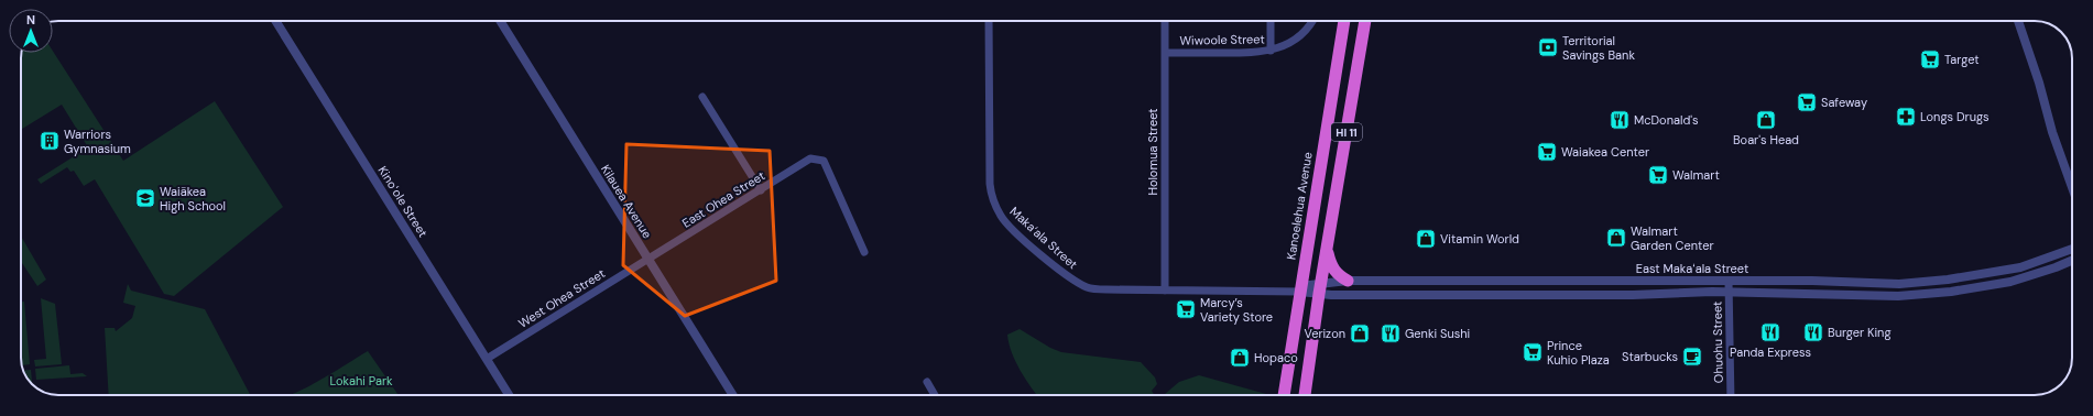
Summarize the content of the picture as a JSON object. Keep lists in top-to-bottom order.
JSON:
{
  "streets": {
    "highway": ["HI 11", "Kanoelehua Avenue"],
    "street": [
      "Wiwoole Street",
      "Holomua Street",
      "East Ohea Street",
      "Kinoʻole Street",
      "Kilauea Avenue",
      "Maka‘ala Street",
      "East Makaʻala Street",
      "West Ohea Street",
      "Ohuohu Street"
    ]
  },
  "crossings": [
    ["Wiwoole Street", "Holomua Street"],
    ["HI 11", "East Makaʻala Street"],
    ["Holomua Street", "Maka‘ala Street"],
    ["East Ohea Street", "Kilauea Avenue"],
    ["East Ohea Street", "West Ohea Street"],
    ["Kinoʻole Street", "West Ohea Street"],
    ["Kilauea Avenue", "West Ohea Street"],
    ["Kanoelehua Avenue", "Maka‘ala Street"],
    ["Kanoelehua Avenue", "East Makaʻala Street"],
    ["Maka‘ala Street", "East Makaʻala Street"],
    ["East Makaʻala Street", "Ohuohu Street"]
  ],
  "parks": ["Lokahi Park"],
  "places": {
    "bank": ["Territorial Savings Bank"],
    "supermarket": [
      "Target",
      "Safeway",
      "Waiakea Center",
      "Walmart",
      "Marcy’s Variety Store",
      "Prince Kuhio Plaza"
    ],
    "pharmacy": ["Longs Drugs"],
    "restaurant": [
      "McDonald's",
      "Panda Express",
      "Burger King",
      "Genki Sushi"
    ],
    "shop": [
      "Boar's Head",
      "Walmart Garden Center",
      "Vitamin World",
      "Verizon",
      "Hopaco"
    ],
    "building": ["Warriors Gymnasium"],
    "school or university": ["Waiākea High School"],
    "cafe": ["Starbucks"]
  },
  "north": "top"
}
